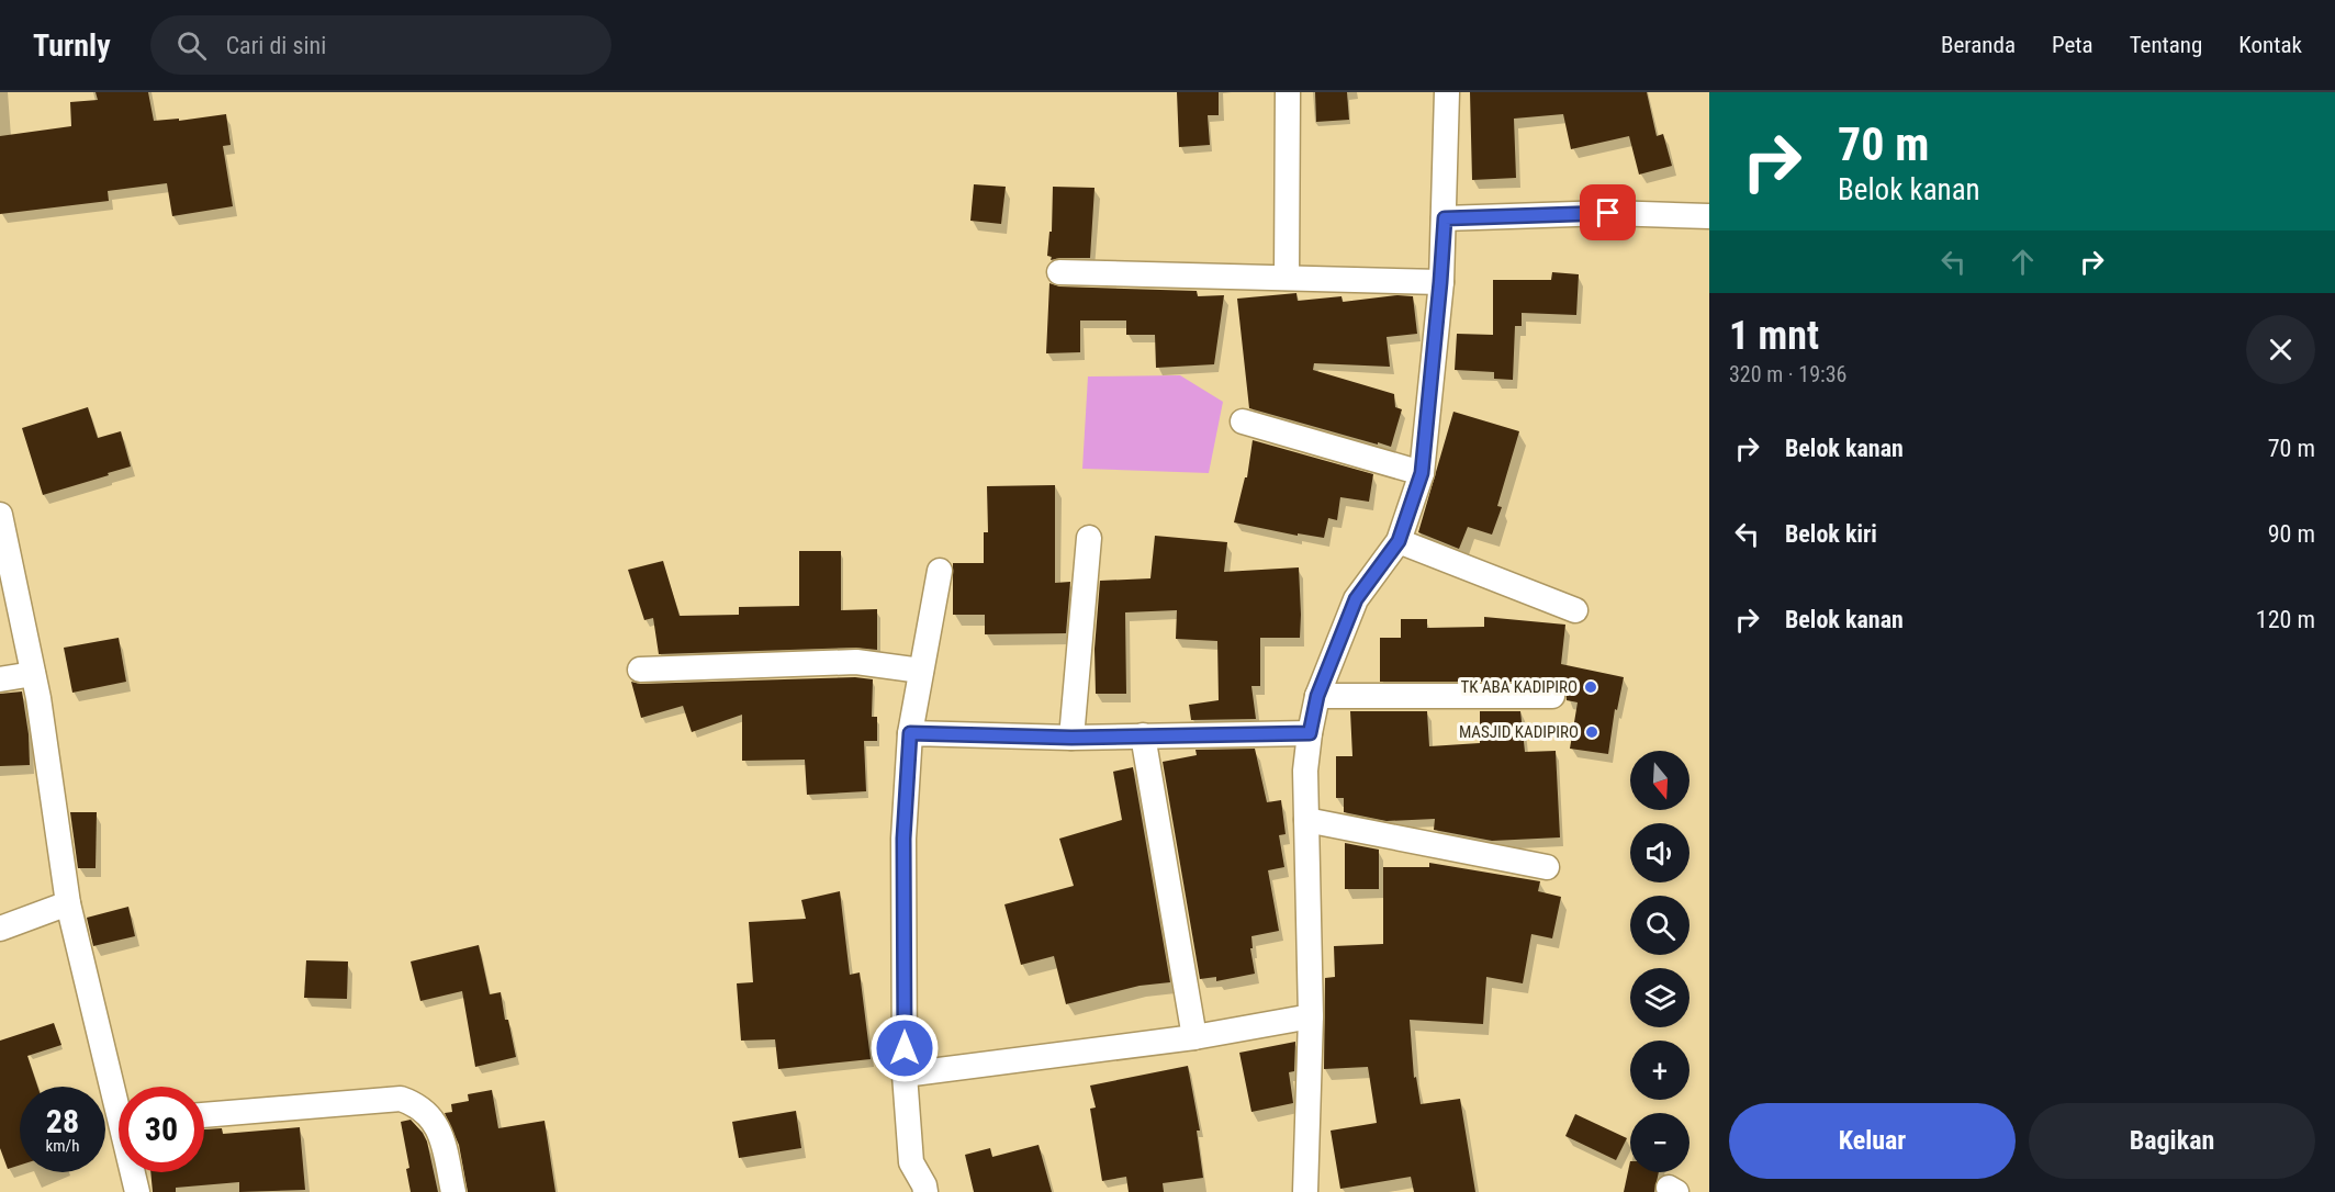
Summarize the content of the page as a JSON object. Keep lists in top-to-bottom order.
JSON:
{
  "places": ["TK ABA KADIPIRO", "MASJID KADIPIRO"],
  "north": "bottom",
  "page": {
    "header": "Turnly",
    "search": "Cari di sini",
    "nav": [
      "Beranda",
      "Peta",
      "Tentang",
      "Kontak"
    ],
    "turn": ["70 m", "Belok kanan"],
    "heading": ["1 mnt", "320 m · 19:36"],
    "list": [
      {
        "name": "Belok kanan",
        "value": "70 m"
      },
      {
        "name": "Belok kiri",
        "value": "90 m"
      },
      {
        "name": "Belok kanan",
        "value": "120 m"
      }
    ],
    "map_buttons": ["+", "−"],
    "speed": "28 km/h",
    "limit": "30",
    "buttons": ["Keluar", "Bagikan"]
  }
}
